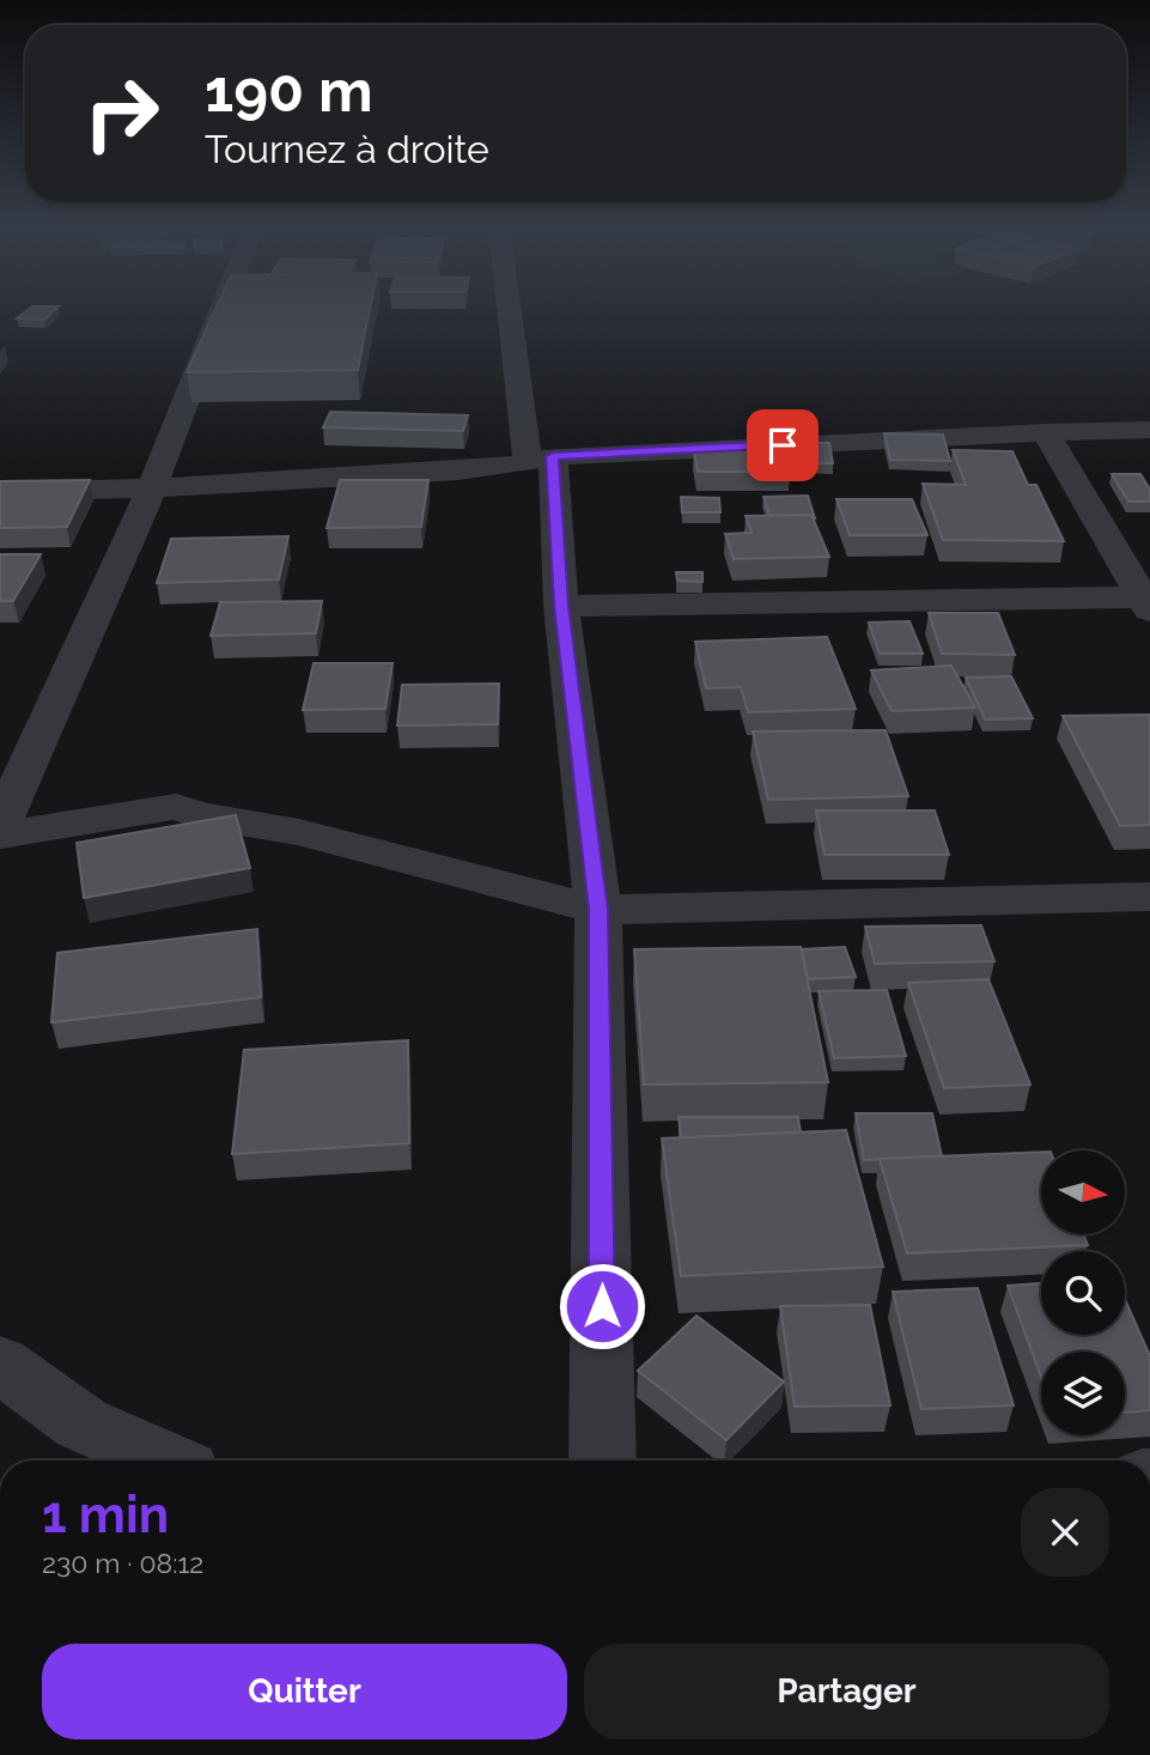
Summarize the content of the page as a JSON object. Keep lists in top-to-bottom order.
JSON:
{
  "north": "right",
  "page": {
    "turn": ["190 m", "Tournez à droite"],
    "heading": ["1 min", "230 m · 08:12"],
    "buttons": ["Quitter", "Partager"]
  }
}
